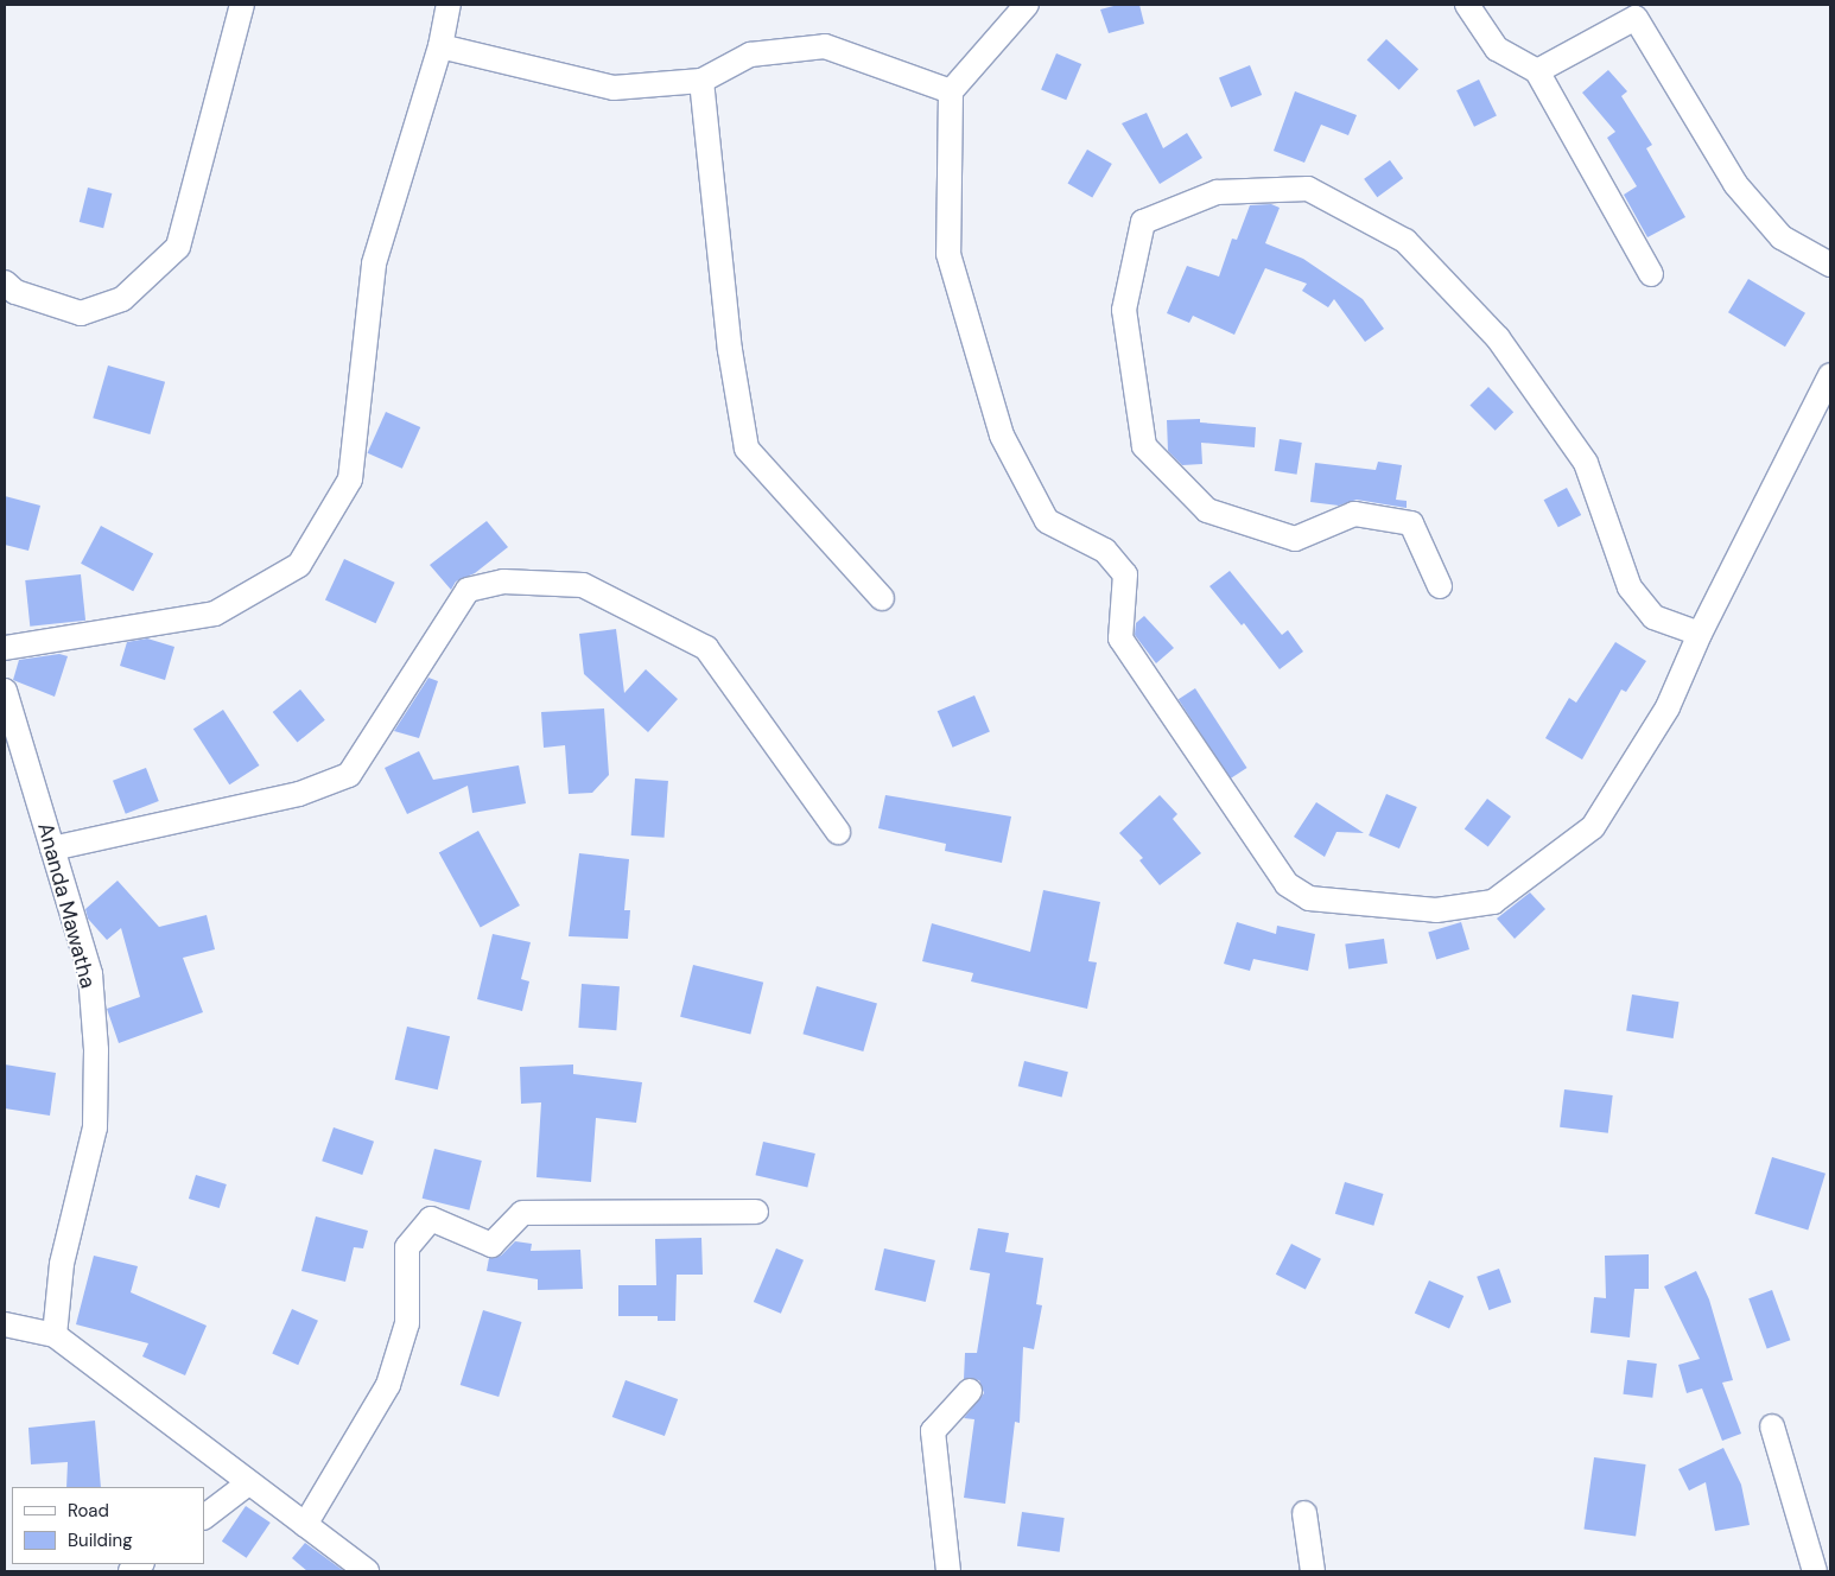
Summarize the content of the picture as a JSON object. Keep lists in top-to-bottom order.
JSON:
{
  "streets": {
    "street": ["Ananda Mawatha"]
  },
  "legend": ["Road", "Building"]
}
